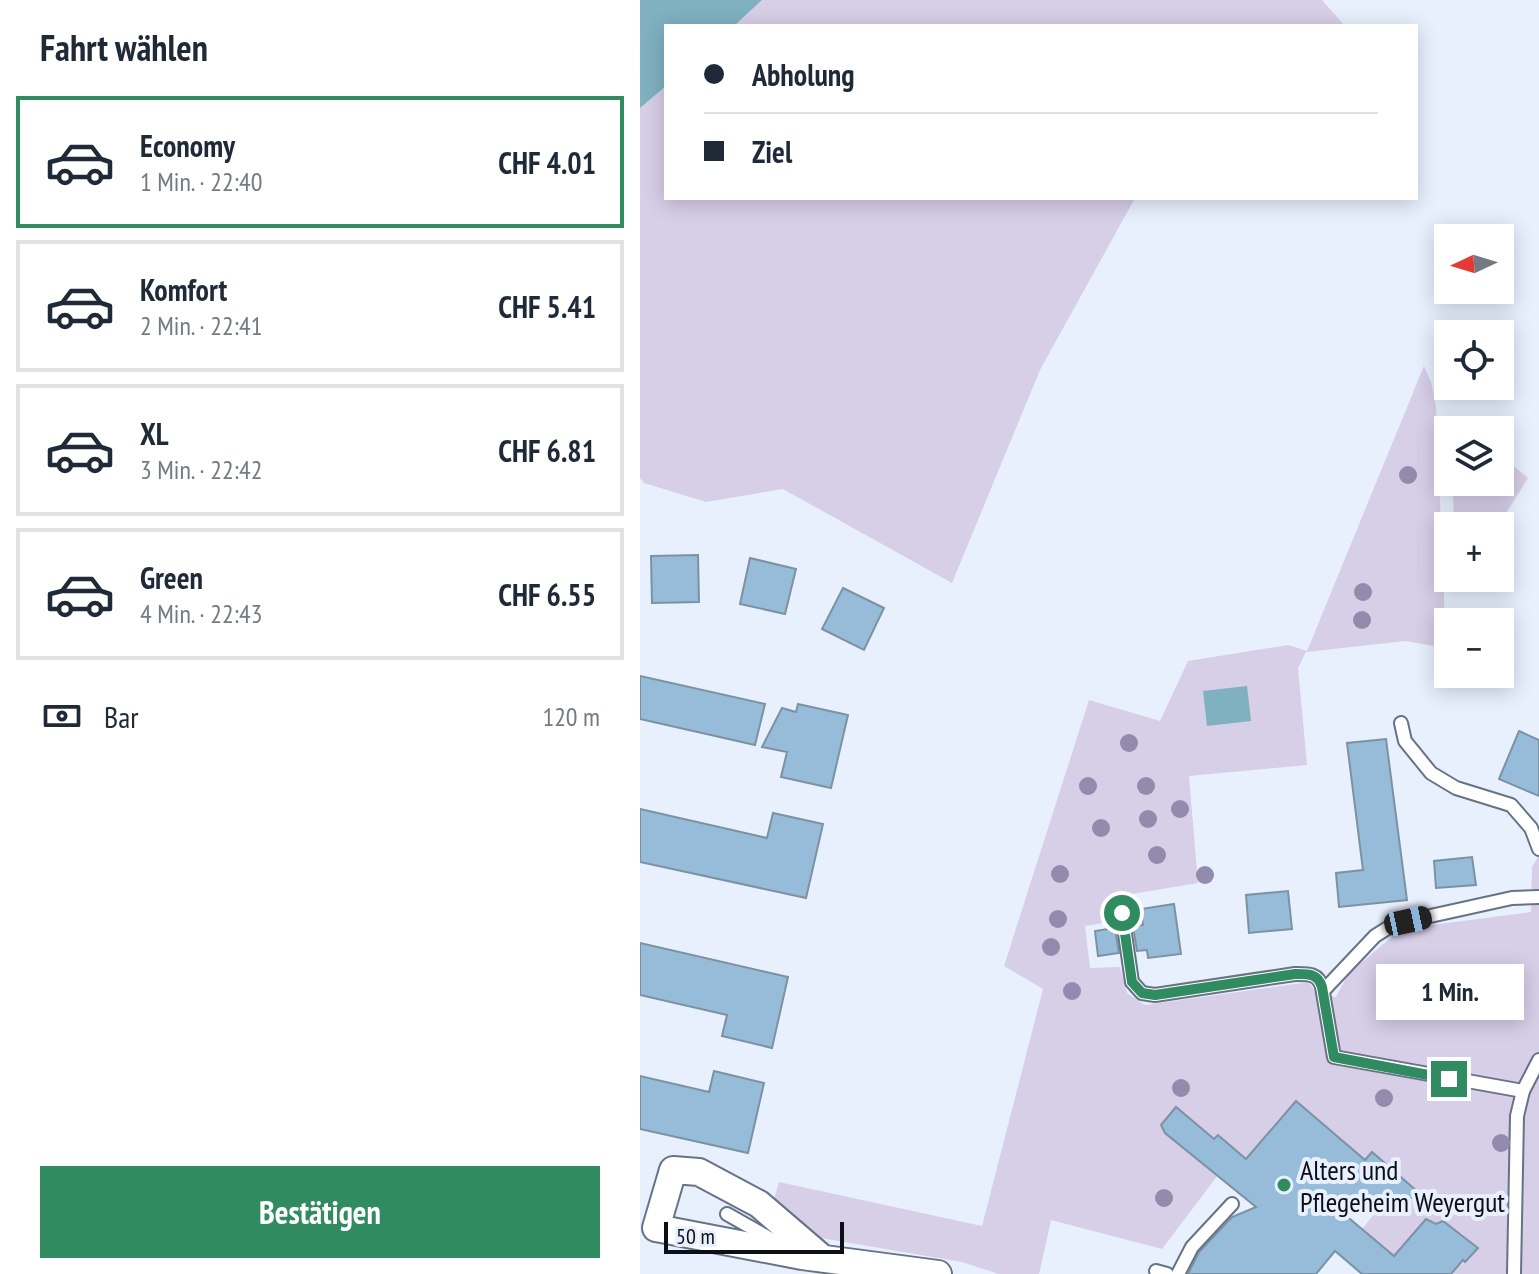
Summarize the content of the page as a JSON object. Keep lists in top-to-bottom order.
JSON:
{
  "places": ["Alters und Pflegeheim Weyergut"],
  "scale_bar": "50 m",
  "north": "left",
  "page": {
    "heading": "Fahrt wählen",
    "banner": ["Abholung", "Ziel"],
    "list": [
      {
        "name": "Economy",
        "note": "1 Min. · 22:40",
        "value": "CHF 4.01"
      },
      {
        "name": "Komfort",
        "note": "2 Min. · 22:41",
        "value": "CHF 5.41"
      },
      {
        "name": "XL",
        "note": "3 Min. · 22:42",
        "value": "CHF 6.81"
      },
      {
        "name": "Green",
        "note": "4 Min. · 22:43",
        "value": "CHF 6.55"
      }
    ],
    "map_buttons": ["+", "−"],
    "pay": ["Bar", "120 m"],
    "bubble": "1 Min.",
    "buttons": "Bestätigen",
    "scale": "50 m"
  }
}
